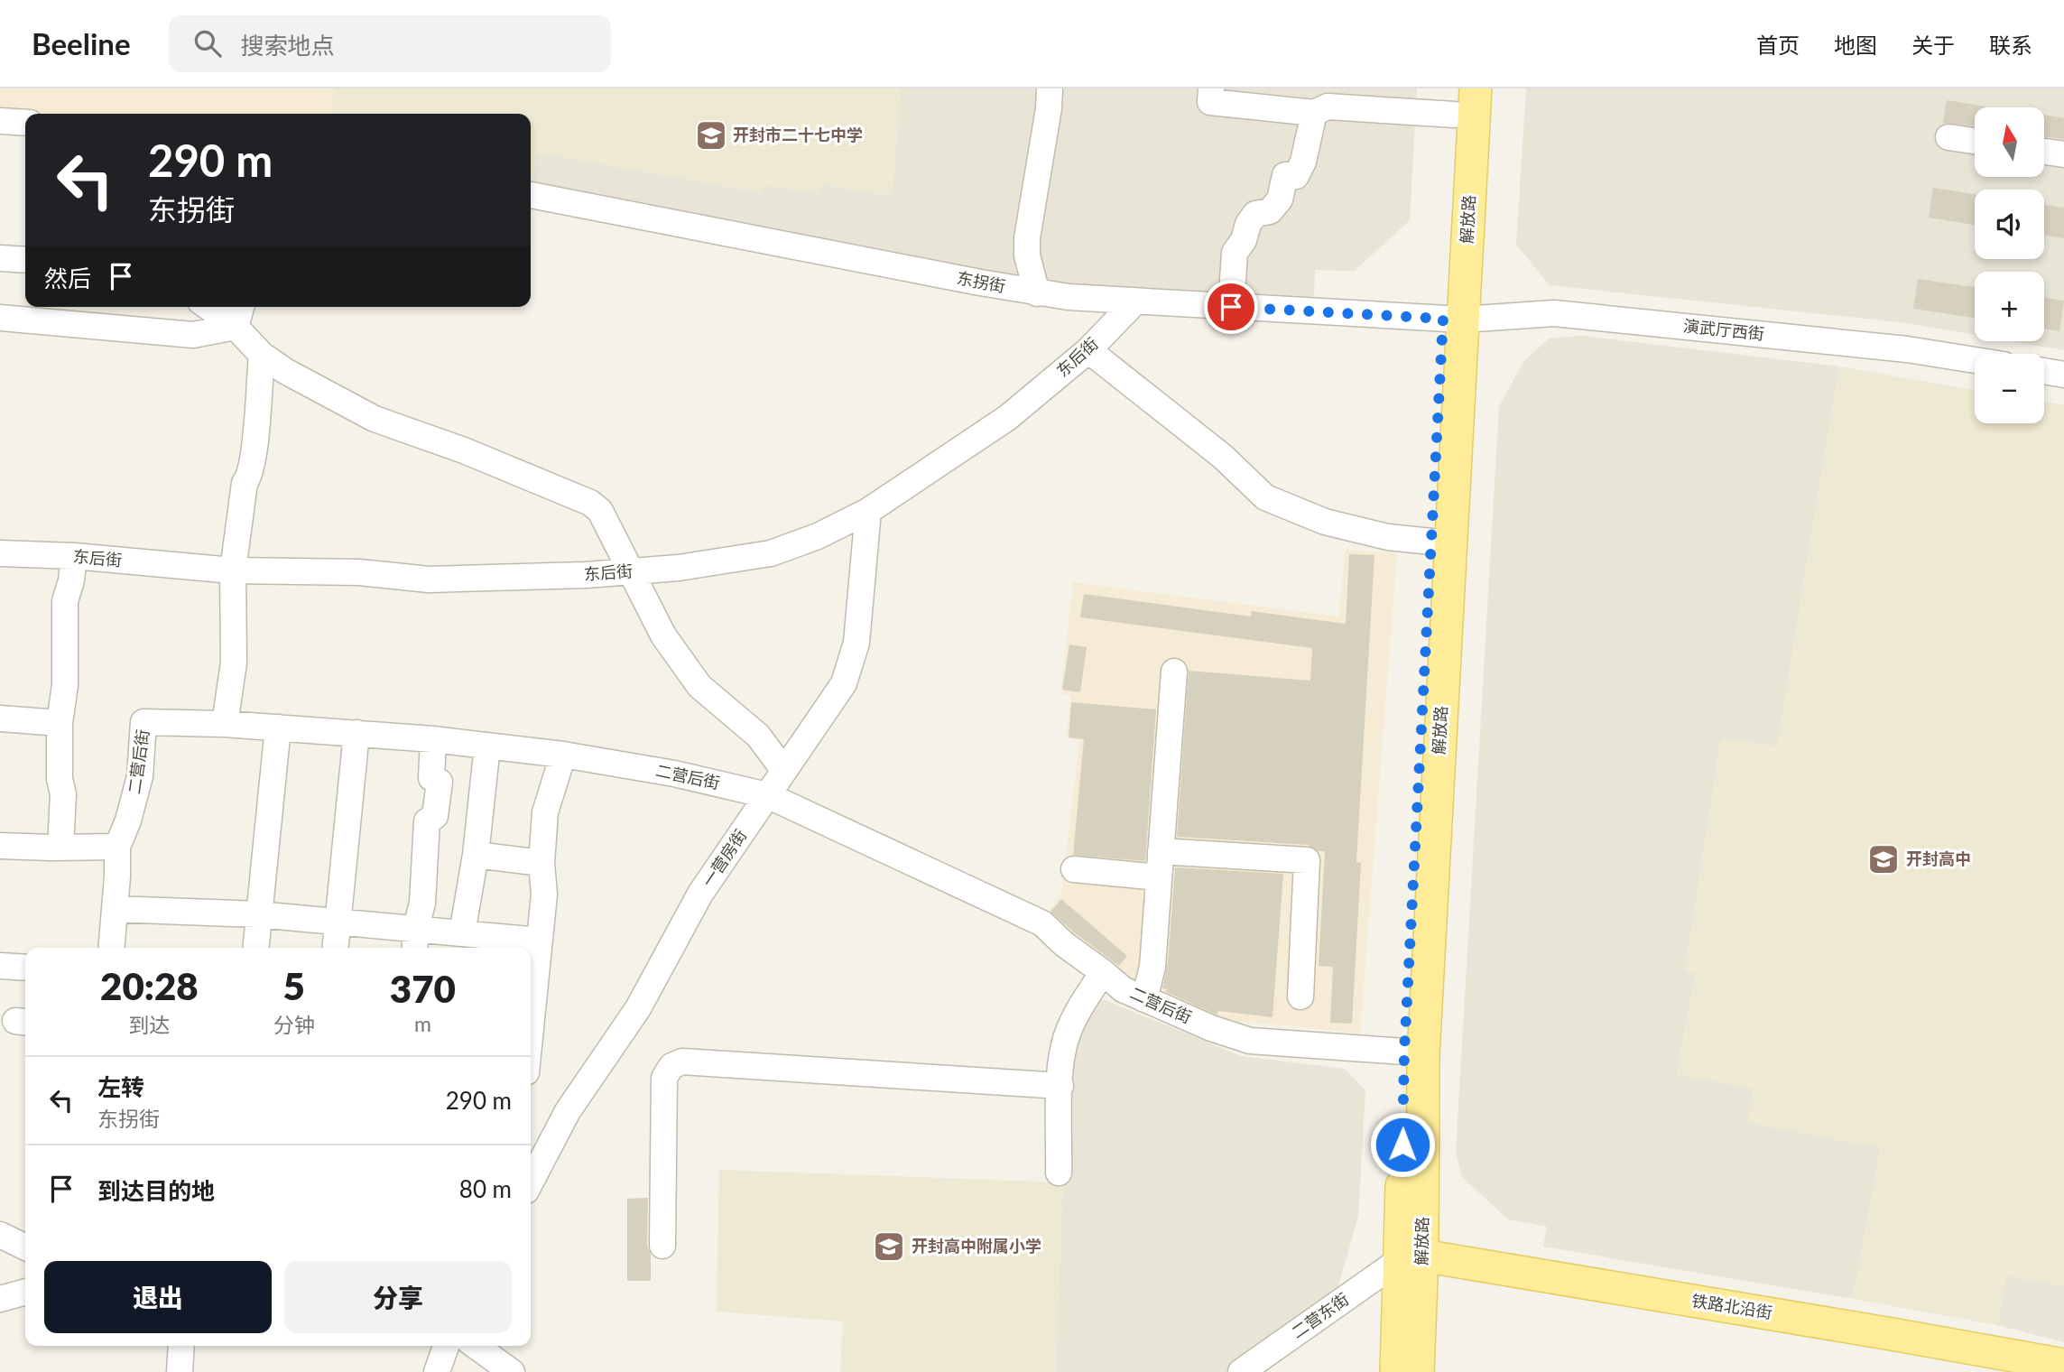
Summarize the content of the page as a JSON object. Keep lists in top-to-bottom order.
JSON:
{
  "streets": {
    "main road": ["解放路", "铁路北沿街"],
    "street": [
      "东拐街",
      "演武厅西街",
      "东后街",
      "二营后街",
      "一营房街",
      "二营东街"
    ]
  },
  "crossings": [
    ["解放路", "东拐街"],
    ["解放路", "演武厅西街"],
    ["解放路", "二营后街"],
    ["解放路", "铁路北沿街"],
    ["解放路", "二营东街"],
    ["东拐街", "演武厅西街"],
    ["东拐街", "东后街"],
    ["东后街", "一营房街"],
    ["二营后街", "一营房街"],
    ["铁路北沿街", "二营东街"]
  ],
  "places": {
    "school or university": ["开封市二十七中学", "开封高中", "开封高中附属小学"]
  },
  "north": "top",
  "page": {
    "header": "Beeline",
    "search": "搜索地点",
    "nav": [
      "首页",
      "地图",
      "关于",
      "联系"
    ],
    "map_buttons": ["+", "−"],
    "turn": ["290 m", "东拐街"],
    "then": "然后",
    "eta": [
      "20:28",
      "到达",
      "5",
      "分钟",
      "370",
      "m"
    ],
    "list": [
      {
        "name": "左转",
        "note": "东拐街",
        "value": "290 m"
      },
      {
        "name": "到达目的地",
        "value": "80 m"
      }
    ],
    "buttons": ["退出", "分享"]
  }
}
